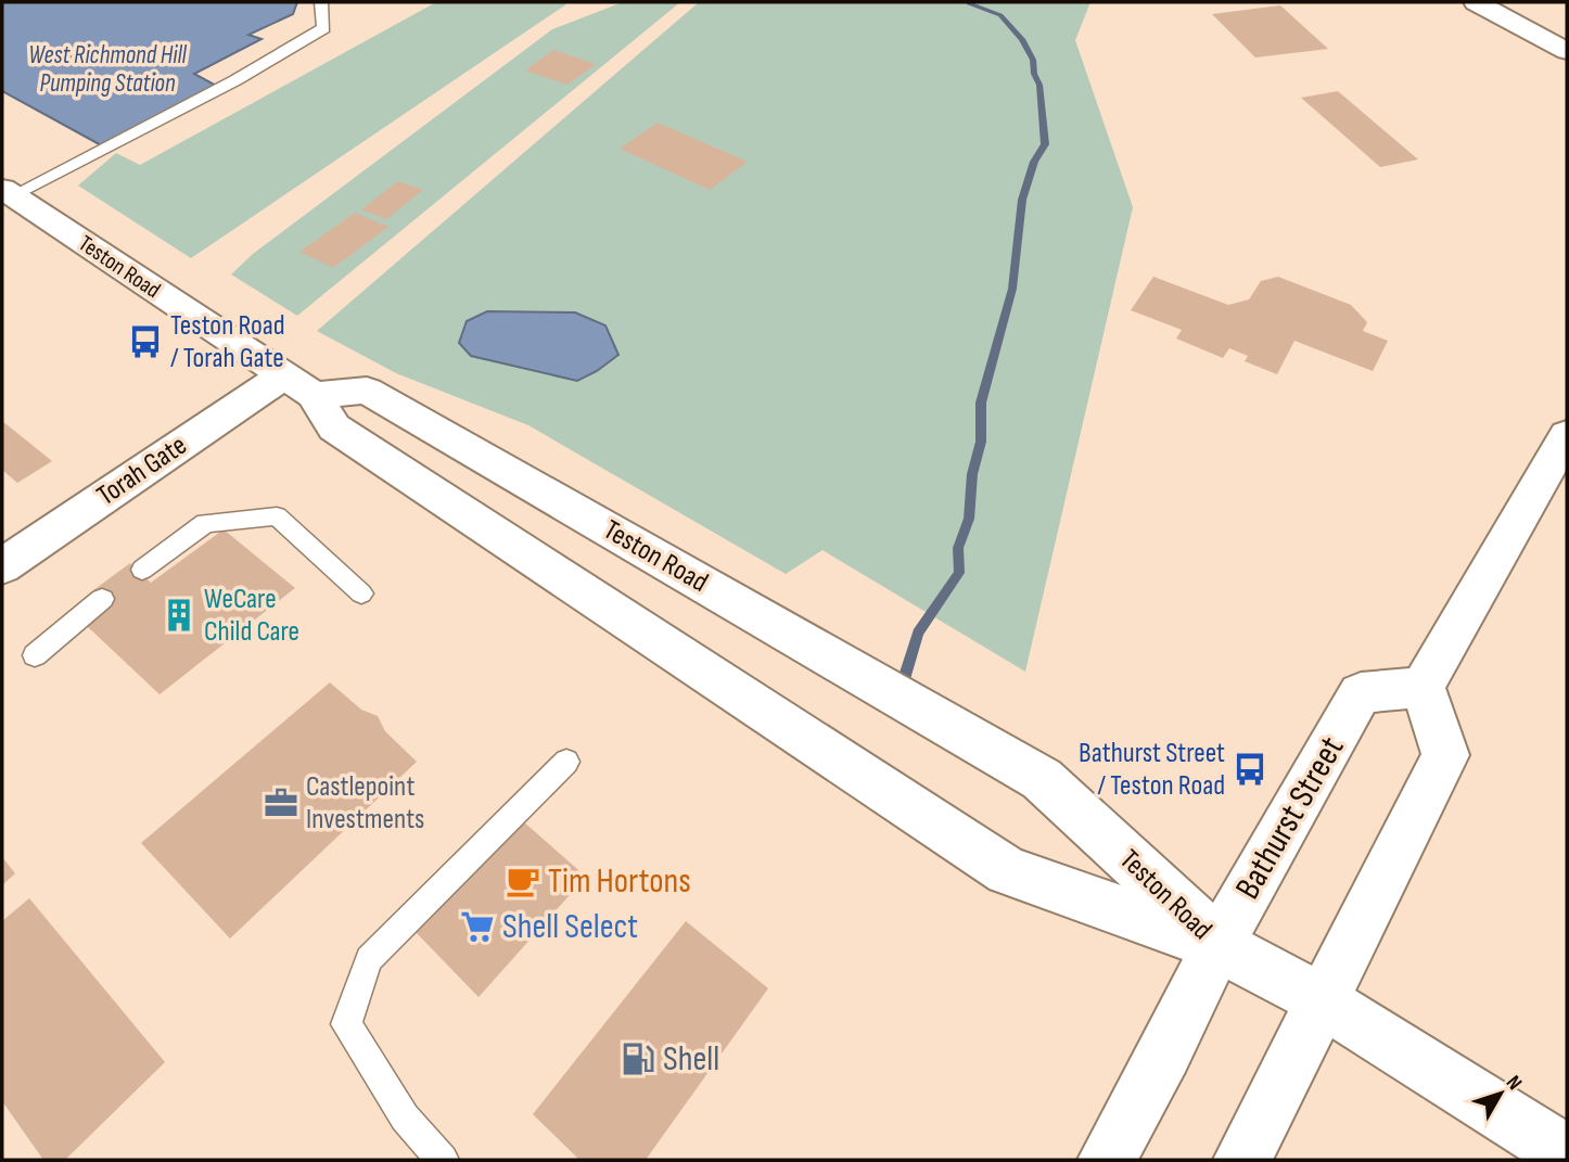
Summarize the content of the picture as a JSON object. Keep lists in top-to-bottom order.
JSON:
{
  "streets": {
    "main road": ["Teston Road", "Torah Gate", "Bathurst Street"]
  },
  "crossings": [
    ["Teston Road", "Torah Gate"],
    ["Teston Road", "Bathurst Street"]
  ],
  "water": ["West Richmond Hill Pumping Station"],
  "places": {
    "bus stop": ["Teston Road / Torah Gate", "Bathurst Street / Teston Road"],
    "building": ["WeCare Child Care"],
    "office": ["Castlepoint Investments"],
    "cafe": ["Tim Hortons"],
    "supermarket": ["Shell Select"],
    "fuel station": ["Shell"]
  },
  "north": "top right"
}
